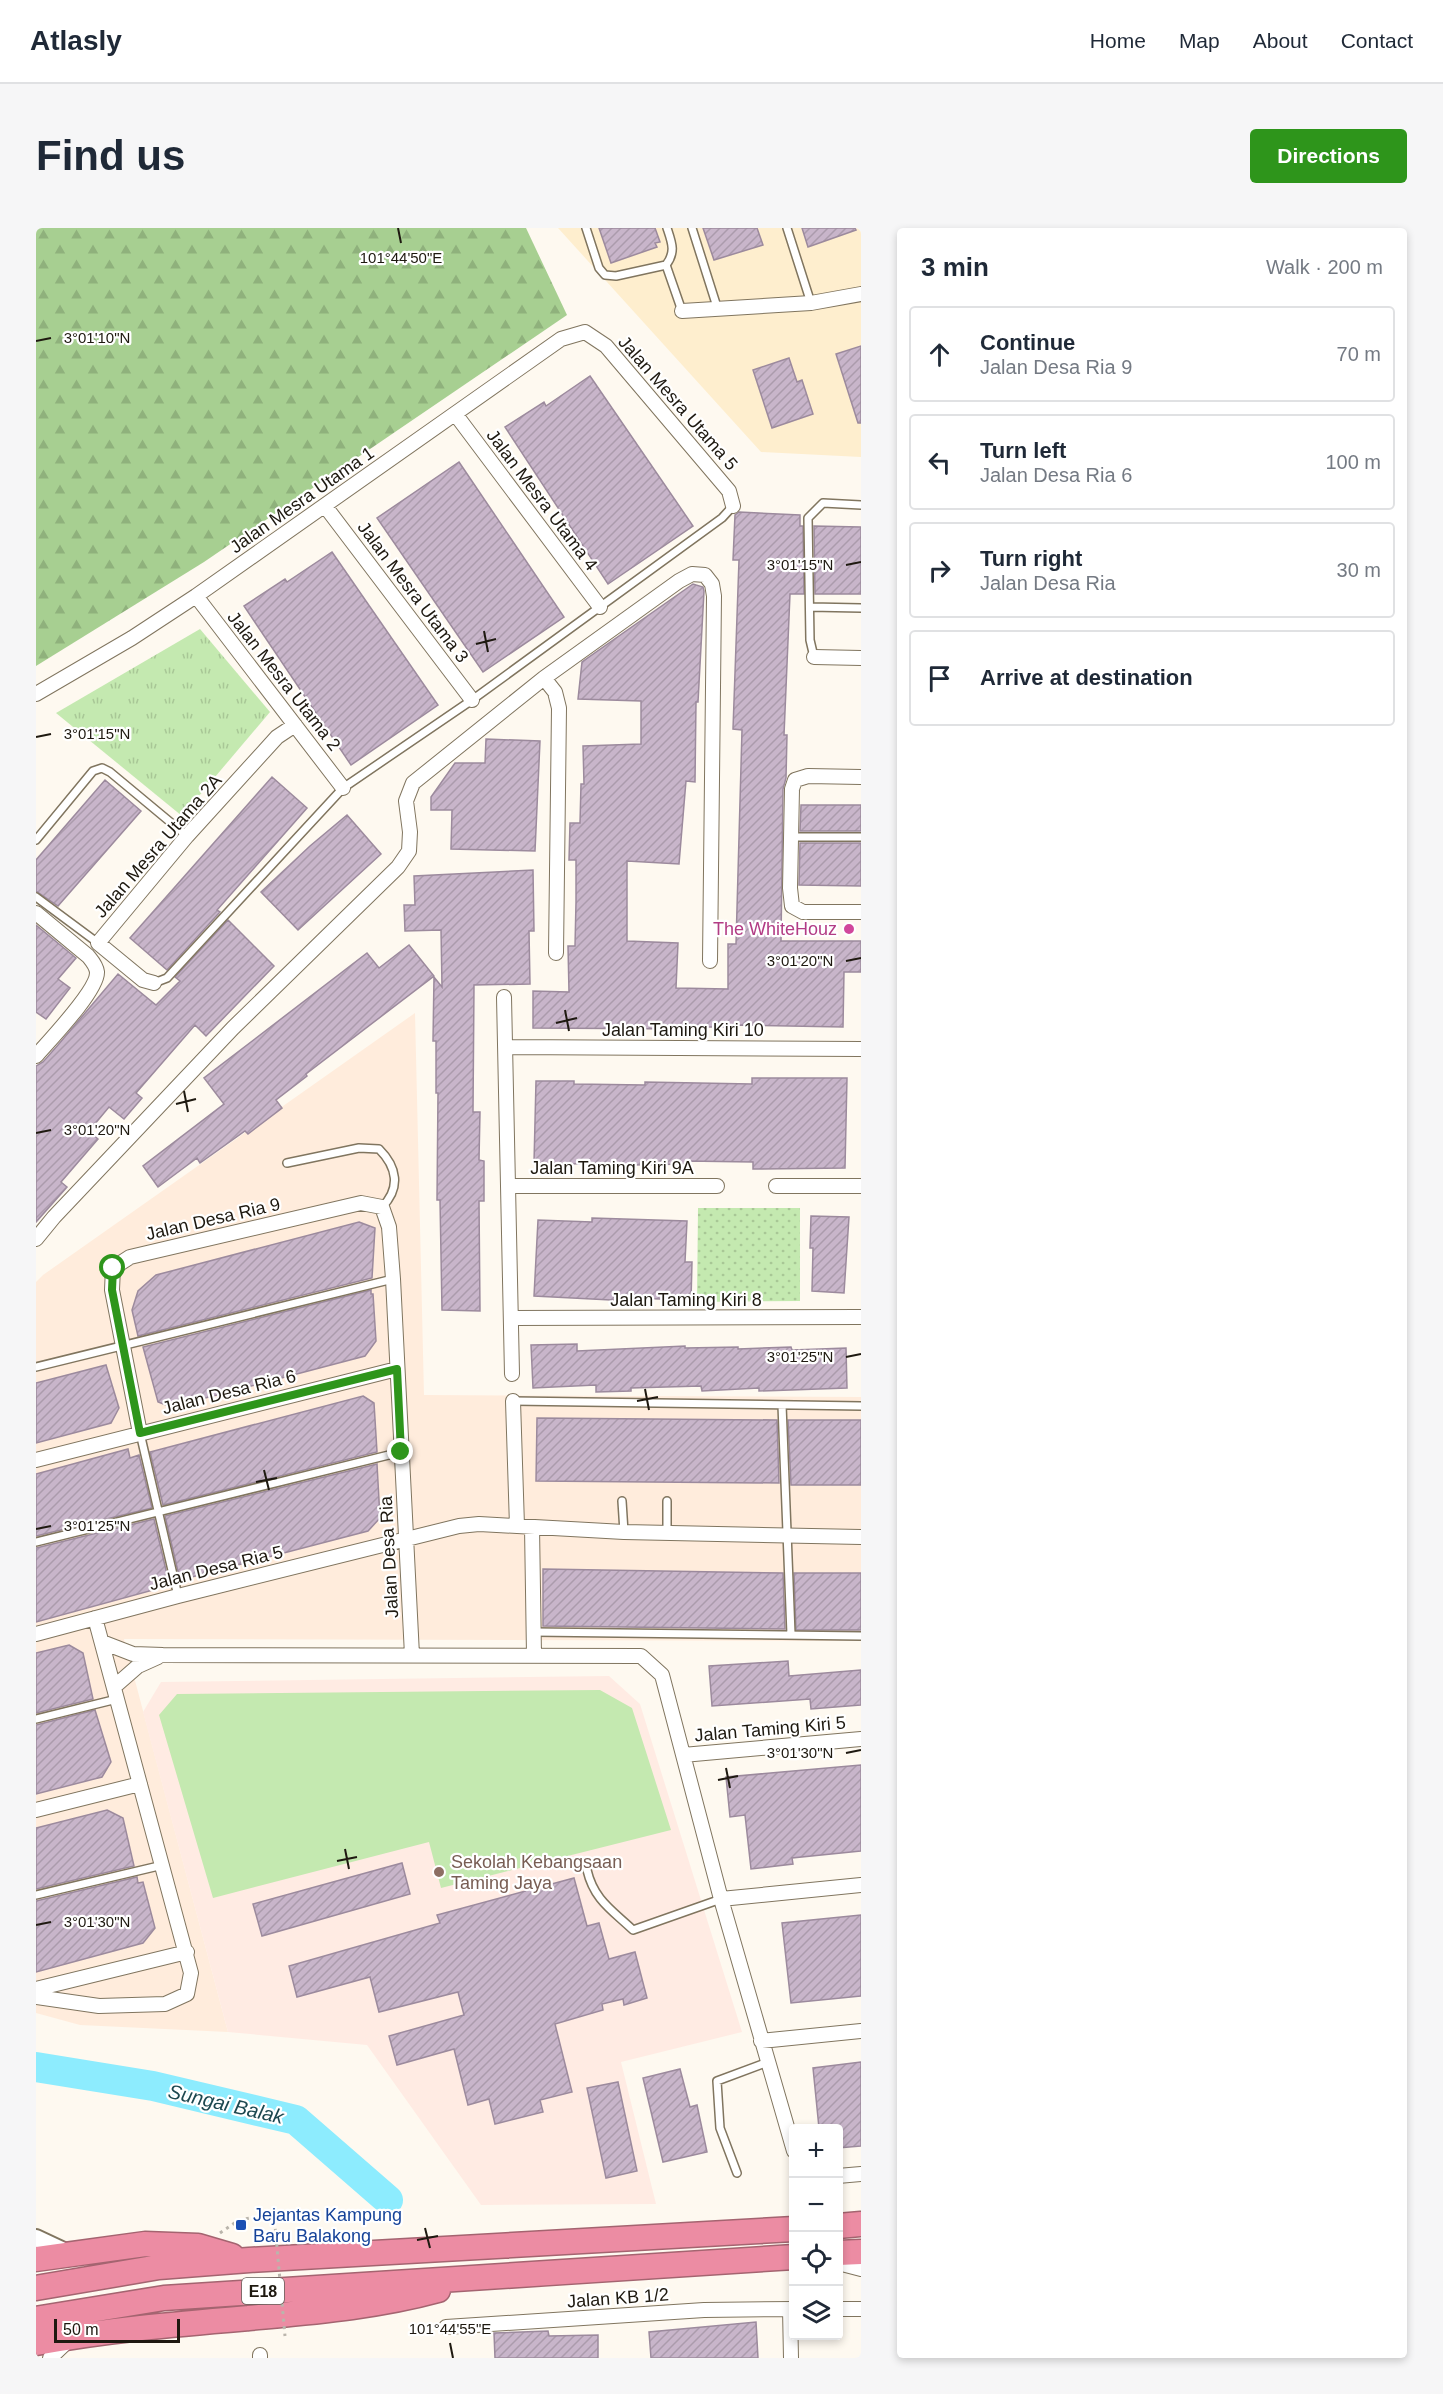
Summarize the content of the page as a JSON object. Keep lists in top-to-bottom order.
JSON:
{
  "streets": {
    "highway": ["E18"],
    "street": [
      "Jalan Mesra Utama 5",
      "Jalan Mesra Utama 1",
      "Jalan Mesra Utama 4",
      "Jalan Mesra Utama 3",
      "Jalan Mesra Utama 2",
      "Jalan Mesra Utama 2A",
      "Jalan Taming Kiri 10",
      "Jalan Taming Kiri 9A",
      "Jalan Desa Ria 9",
      "Jalan Taming Kiri 8",
      "Jalan Desa Ria 6",
      "Jalan Desa Ria",
      "Jalan Desa Ria 5",
      "Jalan Taming Kiri 5",
      "Jalan KB 1/2"
    ]
  },
  "crossings": [
    ["Jalan Mesra Utama 5", "Jalan Mesra Utama 1"],
    ["Jalan Mesra Utama 1", "Jalan Mesra Utama 4"],
    ["Jalan Mesra Utama 1", "Jalan Mesra Utama 3"],
    ["Jalan Mesra Utama 1", "Jalan Mesra Utama 2"],
    ["Jalan Mesra Utama 2", "Jalan Mesra Utama 2A"],
    ["Jalan Desa Ria 9", "Jalan Desa Ria 6"],
    ["Jalan Desa Ria 9", "Jalan Desa Ria"],
    ["Jalan Desa Ria 6", "Jalan Desa Ria"],
    ["Jalan Desa Ria", "Jalan Desa Ria 5"]
  ],
  "water": ["Sungai Balak"],
  "places": {
    "other": ["The WhiteHouz", "Sekolah Kebangsaan Taming Jaya"],
    "transit": ["Jejantas Kampung Baru Balakong"]
  },
  "scale_bar": "50 m",
  "page": {
    "header": "Atlasly",
    "nav": [
      "Home",
      "Map",
      "About",
      "Contact"
    ],
    "buttons": "Directions",
    "title": "Find us",
    "heading": ["3 min", "Walk · 200 m"],
    "list": [
      ["Continue", "Jalan Desa Ria 9", "70 m"],
      ["Turn left", "Jalan Desa Ria 6", "100 m"],
      ["Turn right", "Jalan Desa Ria", "30 m"],
      "Arrive at destination"
    ],
    "map_buttons": ["+", "−"],
    "scale": "50 m"
  },
  "coordinates": [
    "101°44'50\"E",
    "3°01'10\"N",
    "3°01'15\"N",
    "3°01'20\"N",
    "3°01'25\"N",
    "3°01'30\"N",
    "101°44'55\"E"
  ]
}
